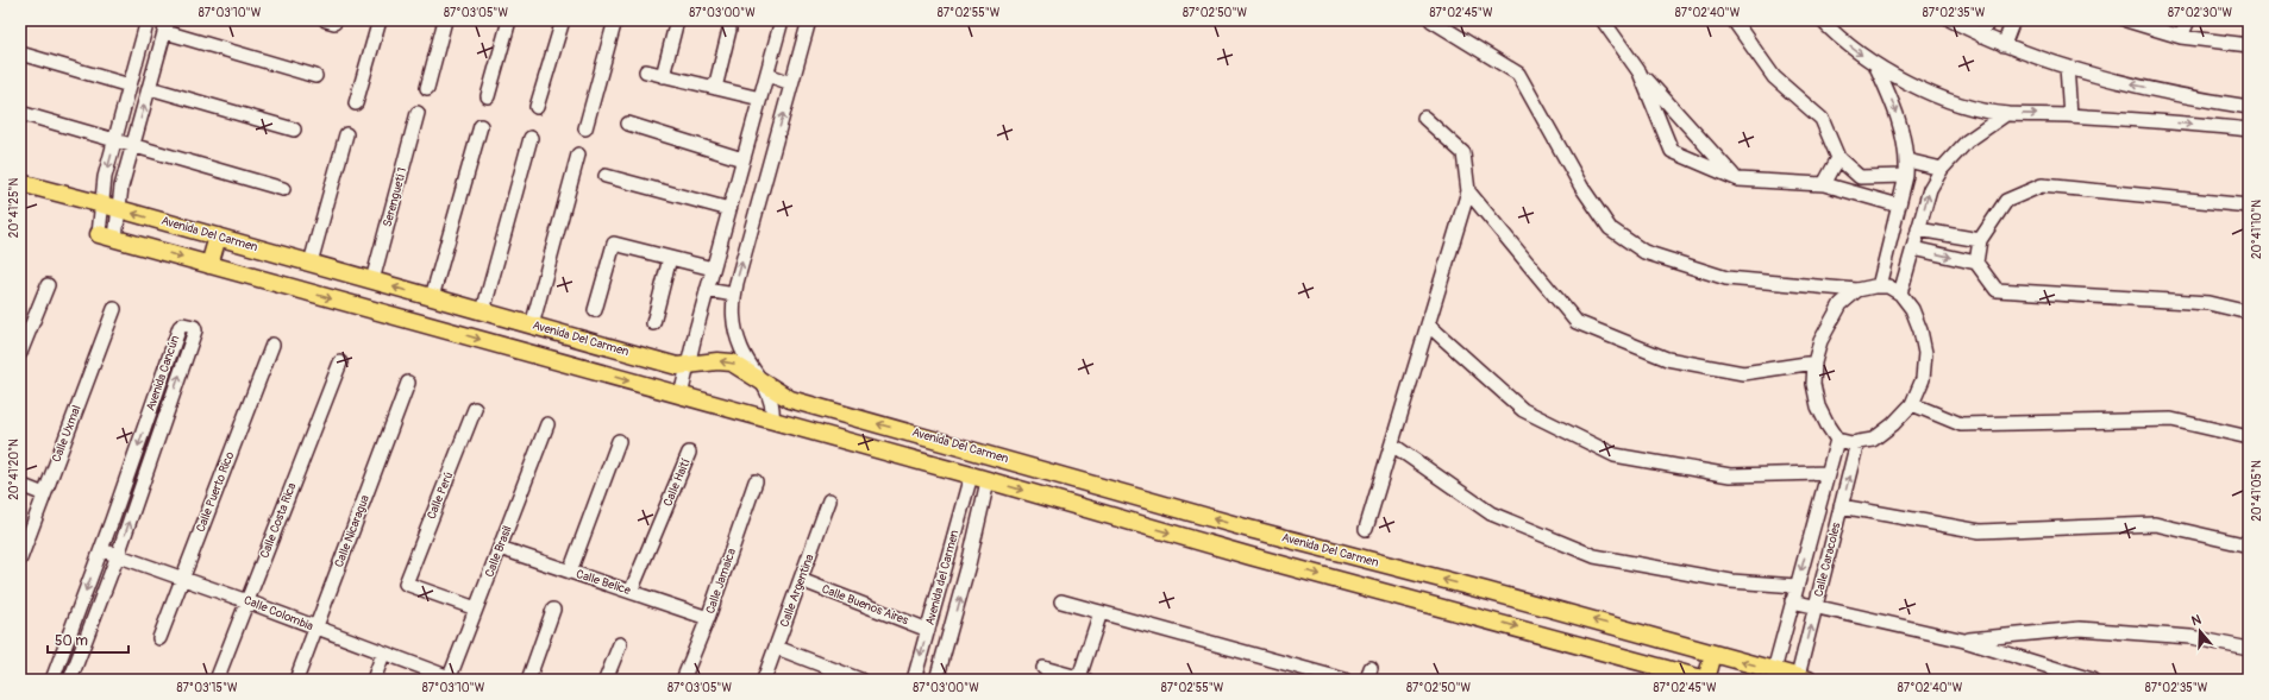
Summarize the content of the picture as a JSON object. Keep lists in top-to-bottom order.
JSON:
{
  "streets": {
    "main road": ["Avenida Del Carmen"],
    "street": [
      "Serengueti 1",
      "Avenida Cancún",
      "Calle Uxmal",
      "Calle Haití",
      "Calle Puerto Rico",
      "Calle Perú",
      "Calle Costa Rica",
      "Calle Nicaragua",
      "Calle Brasil",
      "Calle Caracoles",
      "Avenida del Carmen",
      "Calle Jamaica",
      "Calle Belice",
      "Calle Argentina",
      "Calle Buenos Aires",
      "Calle Colombia"
    ]
  },
  "crossings": [
    ["Serengueti 1", "Avenida Del Carmen"],
    ["Avenida Del Carmen", "Calle Caracoles"],
    ["Avenida Cancún", "Calle Colombia"],
    ["Calle Haití", "Calle Belice"],
    ["Calle Puerto Rico", "Calle Colombia"],
    ["Calle Perú", "Calle Brasil"],
    ["Calle Costa Rica", "Calle Colombia"],
    ["Calle Nicaragua", "Calle Colombia"],
    ["Calle Brasil", "Calle Belice"],
    ["Calle Brasil", "Calle Colombia"],
    ["Avenida del Carmen", "Calle Buenos Aires"],
    ["Calle Jamaica", "Calle Belice"],
    ["Calle Argentina", "Calle Buenos Aires"]
  ],
  "scale_bar": "50 m",
  "north": "top",
  "coordinates": [
    "87°03'10\"W",
    "87°03'05\"W",
    "87°03'00\"W",
    "87°02'55\"W",
    "87°02'50\"W",
    "87°02'45\"W",
    "87°02'40\"W",
    "87°02'35\"W",
    "87°02'30\"W",
    "20°41'25\"N",
    "20°41'10\"N",
    "20°41'20\"N",
    "20°41'05\"N",
    "87°03'15\"W"
  ]
}
